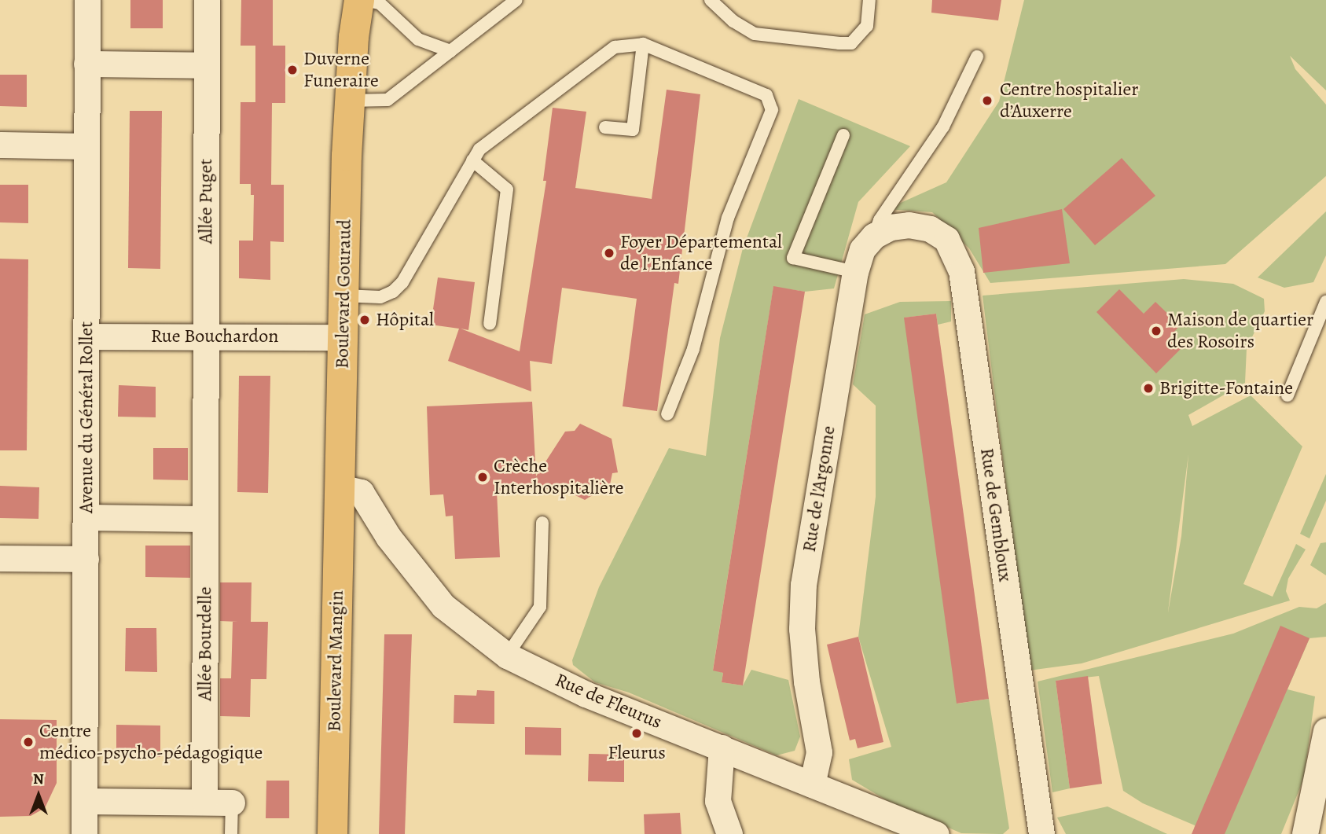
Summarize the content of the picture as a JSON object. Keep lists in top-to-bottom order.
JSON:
{
  "streets": {
    "main road": ["Boulevard Gouraud", "Boulevard Mangin"],
    "street": [
      "Allée Puget",
      "Rue Bouchardon",
      "Avenue du Général Rollet",
      "Rue de l'Argonne",
      "Rue de Gembloux",
      "Allée Bourdelle",
      "Rue de Fleurus"
    ]
  },
  "crossings": [
    ["Allée Puget", "Rue Bouchardon"],
    ["Allée Puget", "Allée Bourdelle"],
    ["Boulevard Gouraud", "Rue Bouchardon"],
    ["Boulevard Gouraud", "Boulevard Mangin"],
    ["Boulevard Gouraud", "Rue de Fleurus"],
    ["Rue Bouchardon", "Avenue du Général Rollet"],
    ["Rue Bouchardon", "Allée Bourdelle"],
    ["Rue de l'Argonne", "Rue de Gembloux"],
    ["Rue de l'Argonne", "Rue de Fleurus"],
    ["Boulevard Mangin", "Rue de Fleurus"]
  ],
  "places": [
    "Duverne Funeraire",
    "Centre hospitalier d’Auxerre",
    "Foyer Départemental de l'Enfance",
    "Hôpital",
    "Maison de quartier des Rosoirs",
    "Brigitte-Fontaine",
    "Crèche Interhospitalière",
    "Fleurus",
    "Centre médico-psycho-pédagogique"
  ],
  "north": "top"
}
